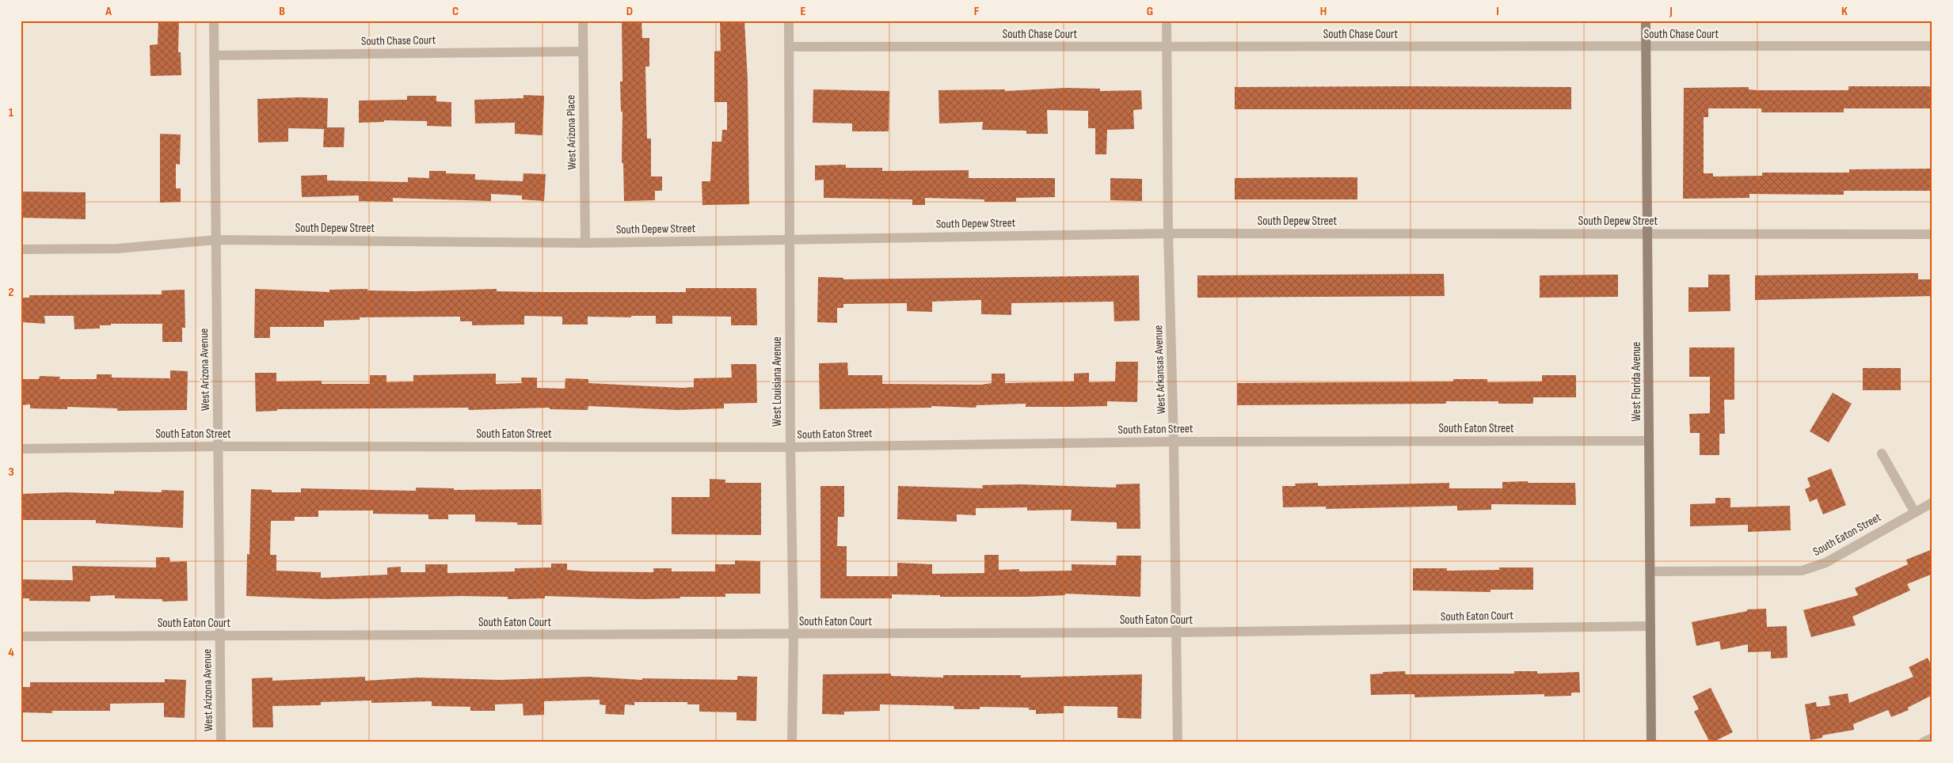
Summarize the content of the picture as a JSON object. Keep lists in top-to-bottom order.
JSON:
{
  "streets": {
    "street": [
      "South Chase Court",
      "West Arizona Place",
      "South Depew Street",
      "West Arizona Avenue",
      "West Arkansas Avenue",
      "West Louisiana Avenue",
      "West Florida Avenue",
      "South Eaton Street",
      "South Eaton Court"
    ]
  },
  "crossings": [
    ["South Chase Court", "West Arizona Place"],
    ["South Chase Court", "West Arizona Avenue"],
    ["South Chase Court", "West Arkansas Avenue"],
    ["South Chase Court", "West Louisiana Avenue"],
    ["South Chase Court", "West Florida Avenue"],
    ["West Arizona Place", "South Depew Street"],
    ["South Depew Street", "West Arizona Avenue"],
    ["South Depew Street", "West Arkansas Avenue"],
    ["South Depew Street", "West Louisiana Avenue"],
    ["South Depew Street", "West Florida Avenue"],
    ["West Arizona Avenue", "South Eaton Street"],
    ["West Arizona Avenue", "South Eaton Court"],
    ["West Arkansas Avenue", "South Eaton Street"],
    ["West Arkansas Avenue", "South Eaton Court"],
    ["West Louisiana Avenue", "South Eaton Street"],
    ["West Louisiana Avenue", "South Eaton Court"],
    ["West Florida Avenue", "South Eaton Street"],
    ["West Florida Avenue", "South Eaton Court"]
  ],
  "grid": {
    "columns": [
      "A",
      "B",
      "C",
      "D",
      "E",
      "F",
      "G",
      "H",
      "I",
      "J",
      "K"
    ],
    "rows": [
      "1",
      "2",
      "3",
      "4"
    ]
  }
}
